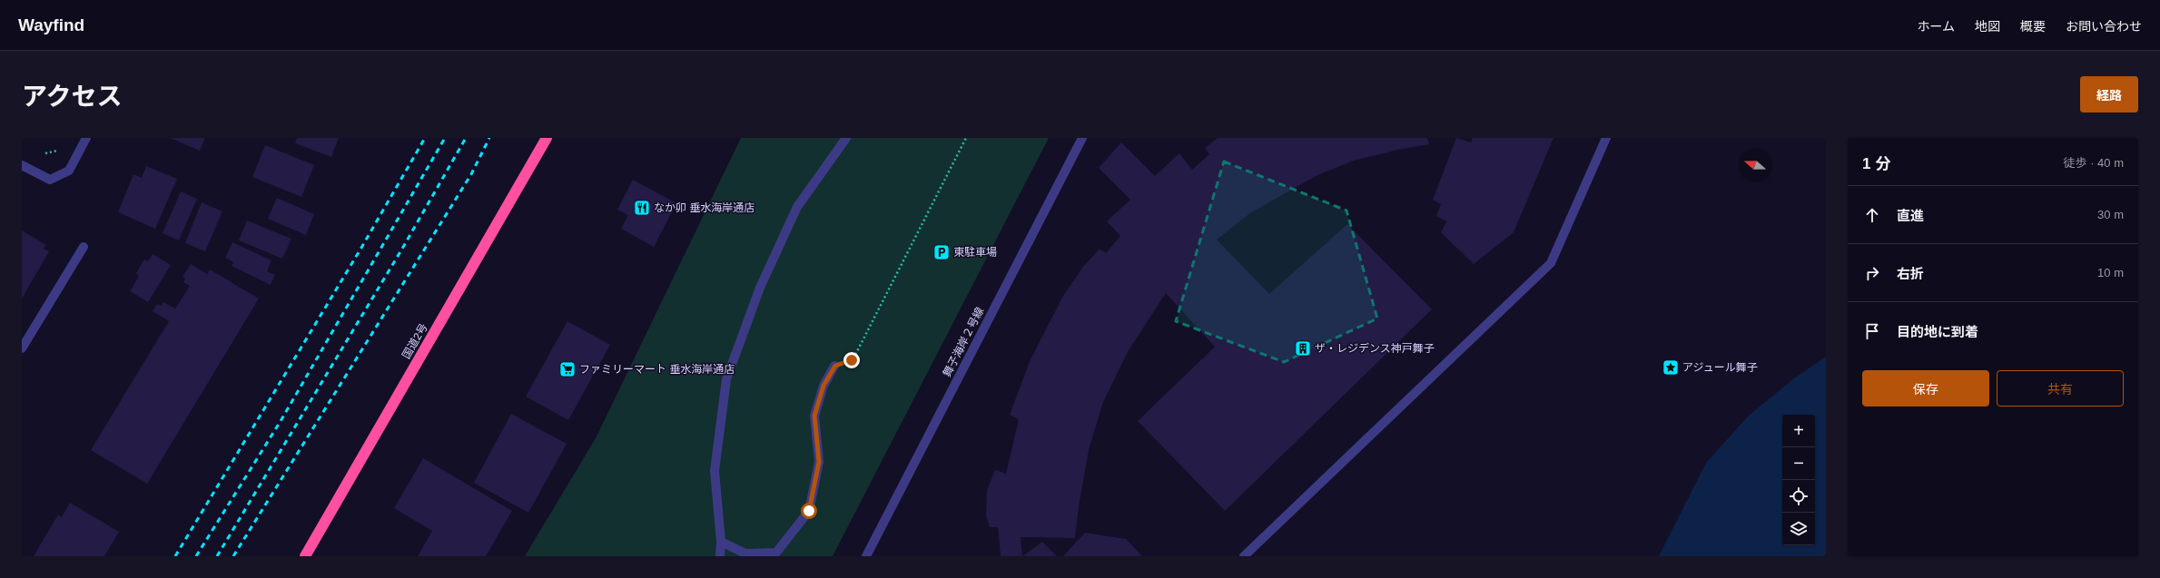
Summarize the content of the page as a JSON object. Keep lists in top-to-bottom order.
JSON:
{
  "streets": {
    "highway": ["国道2号"],
    "street": ["舞子海岸２号線"]
  },
  "places": {
    "restaurant": ["なか卯 垂水海岸通店"],
    "parking": ["東駐車場"],
    "building": ["ザ・レジデンス神戸舞子"],
    "place": ["アジュール舞子"],
    "supermarket": ["ファミリーマート 垂水海岸通店"]
  },
  "north": "left",
  "page": {
    "header": "Wayfind",
    "nav": [
      "ホーム",
      "地図",
      "概要",
      "お問い合わせ"
    ],
    "title": "アクセス",
    "buttons": [
      "経路",
      ["保存", "共有"]
    ],
    "heading": ["1 分", "徒歩 · 40 m"],
    "list": [
      ["直進", "30 m"],
      ["右折", "10 m"],
      "目的地に到着"
    ],
    "map_buttons": ["+", "−"]
  }
}
